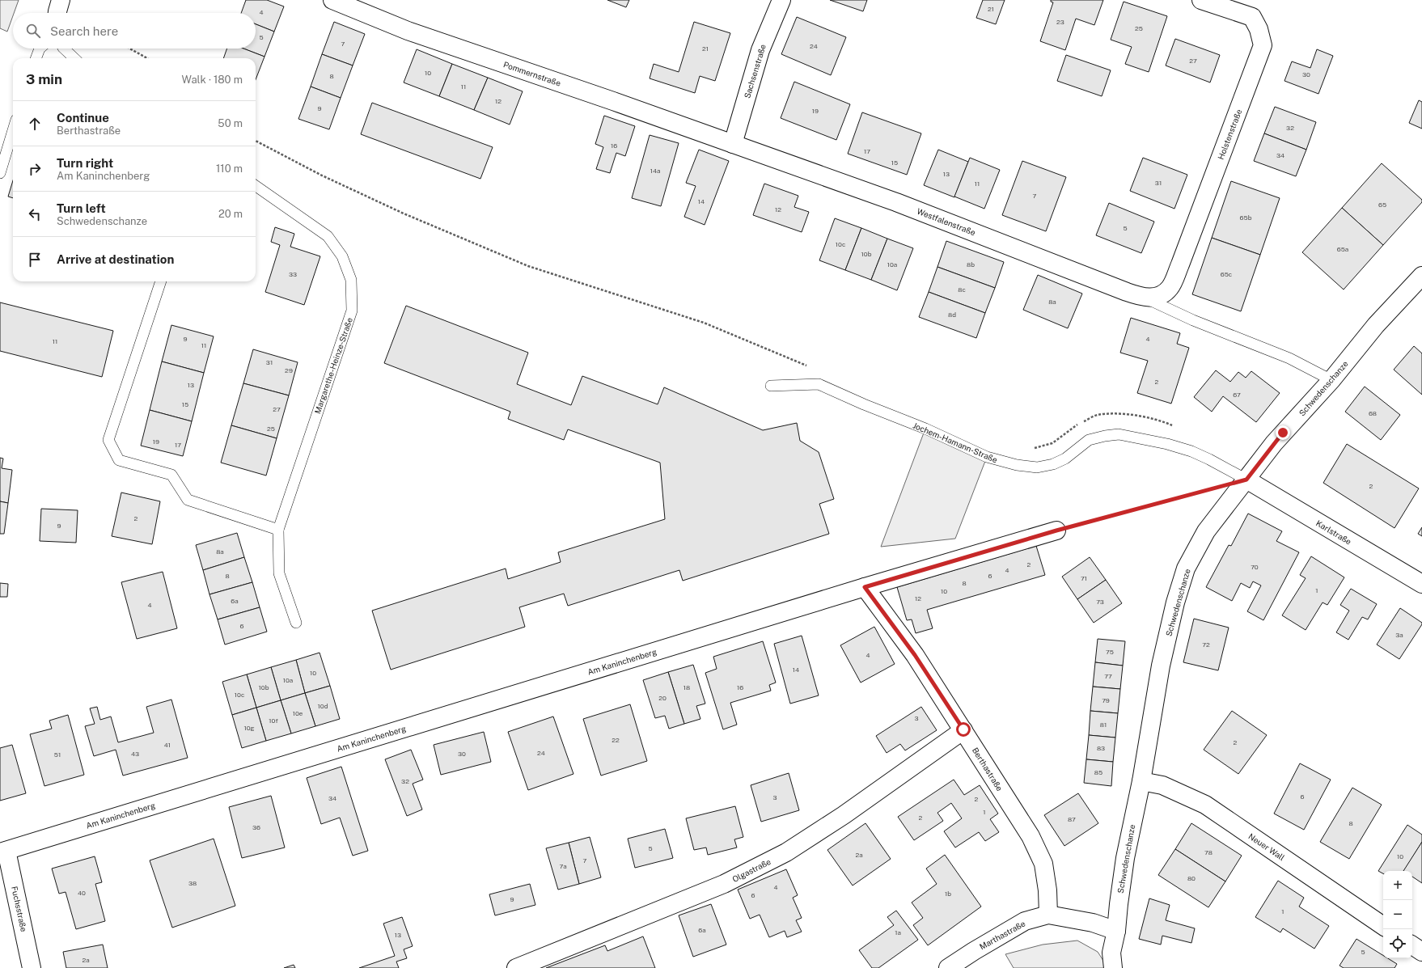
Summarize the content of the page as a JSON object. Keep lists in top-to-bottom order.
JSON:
{
  "streets": {
    "street": [
      "Sachsenstraße",
      "Pommernstraße",
      "Holstenstraße",
      "Westfalenstraße",
      "Schwedenschanze",
      "Karlstraße",
      "Am Kaninchenberg",
      "Berthastraße",
      "Neuer Wall",
      "Olgastraße",
      "Fuchsstraße",
      "Marthastraße"
    ],
    "lane": ["Margarethe-Heinze-Straße", "Jochem-Hamann-Straße"]
  },
  "crossings": [
    ["Sachsenstraße", "Pommernstraße"],
    ["Sachsenstraße", "Westfalenstraße"],
    ["Pommernstraße", "Westfalenstraße"],
    ["Holstenstraße", "Westfalenstraße"],
    ["Schwedenschanze", "Jochem-Hamann-Straße"],
    ["Schwedenschanze", "Karlstraße"],
    ["Schwedenschanze", "Neuer Wall"],
    ["Schwedenschanze", "Marthastraße"],
    ["Jochem-Hamann-Straße", "Karlstraße"],
    ["Am Kaninchenberg", "Berthastraße"],
    ["Am Kaninchenberg", "Fuchsstraße"],
    ["Berthastraße", "Olgastraße"],
    ["Berthastraße", "Marthastraße"]
  ],
  "house_numbers": [
    "21",
    "4",
    "23",
    "25",
    "5",
    "7",
    "24",
    "21",
    "27",
    "10",
    "30",
    "8",
    "11",
    "12",
    "9",
    "19",
    "32",
    "16",
    "17",
    "34",
    "15",
    "14a",
    "13",
    "31",
    "11",
    "7",
    "14",
    "65",
    "12",
    "65b",
    "5",
    "10c",
    "65a",
    "10b",
    "10a",
    "8b",
    "33",
    "65c",
    "8c",
    "8a",
    "8d",
    "9",
    "4",
    "11",
    "11",
    "31",
    "29",
    "2",
    "13",
    "67",
    "15",
    "27",
    "68",
    "25",
    "19",
    "17",
    "2",
    "2",
    "9",
    "8a",
    "2",
    "70",
    "4",
    "8",
    "6",
    "71",
    "8",
    "1",
    "10",
    "12",
    "6a",
    "73",
    "4",
    "6",
    "3a",
    "72",
    "75",
    "4",
    "14",
    "10",
    "77",
    "10a",
    "10b",
    "18",
    "16",
    "10c",
    "20",
    "79",
    "10d",
    "10e",
    "3",
    "10f",
    "81",
    "10g",
    "22",
    "2",
    "41",
    "83",
    "24",
    "43",
    "30",
    "51",
    "85",
    "32",
    "6",
    "3",
    "34",
    "2",
    "1",
    "2",
    "87",
    "8",
    "36",
    "5",
    "78",
    "2a",
    "10",
    "7",
    "7a",
    "80",
    "38",
    "4",
    "40",
    "1b",
    "6",
    "9",
    "1",
    "6a",
    "1a",
    "13",
    "5",
    "2a"
  ],
  "page": {
    "search": "Search here",
    "heading": ["3 min", "Walk · 180 m"],
    "list": [
      ["Continue", "Berthastraße", "50 m"],
      ["Turn right", "Am Kaninchenberg", "110 m"],
      ["Turn left", "Schwedenschanze", "20 m"],
      "Arrive at destination"
    ],
    "map_buttons": ["+", "−"]
  }
}
